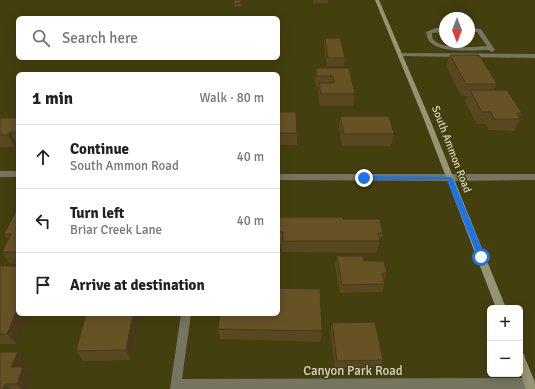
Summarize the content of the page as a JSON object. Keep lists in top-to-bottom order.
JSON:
{
  "streets": {
    "main road": ["South Ammon Road"],
    "street": ["Canyon Park Road"]
  },
  "north": "bottom",
  "page": {
    "search": "Search here",
    "heading": ["1 min", "Walk · 80 m"],
    "list": [
      ["Continue", "South Ammon Road", "40 m"],
      ["Turn left", "Briar Creek Lane", "40 m"],
      "Arrive at destination"
    ],
    "map_buttons": ["+", "−"]
  }
}
